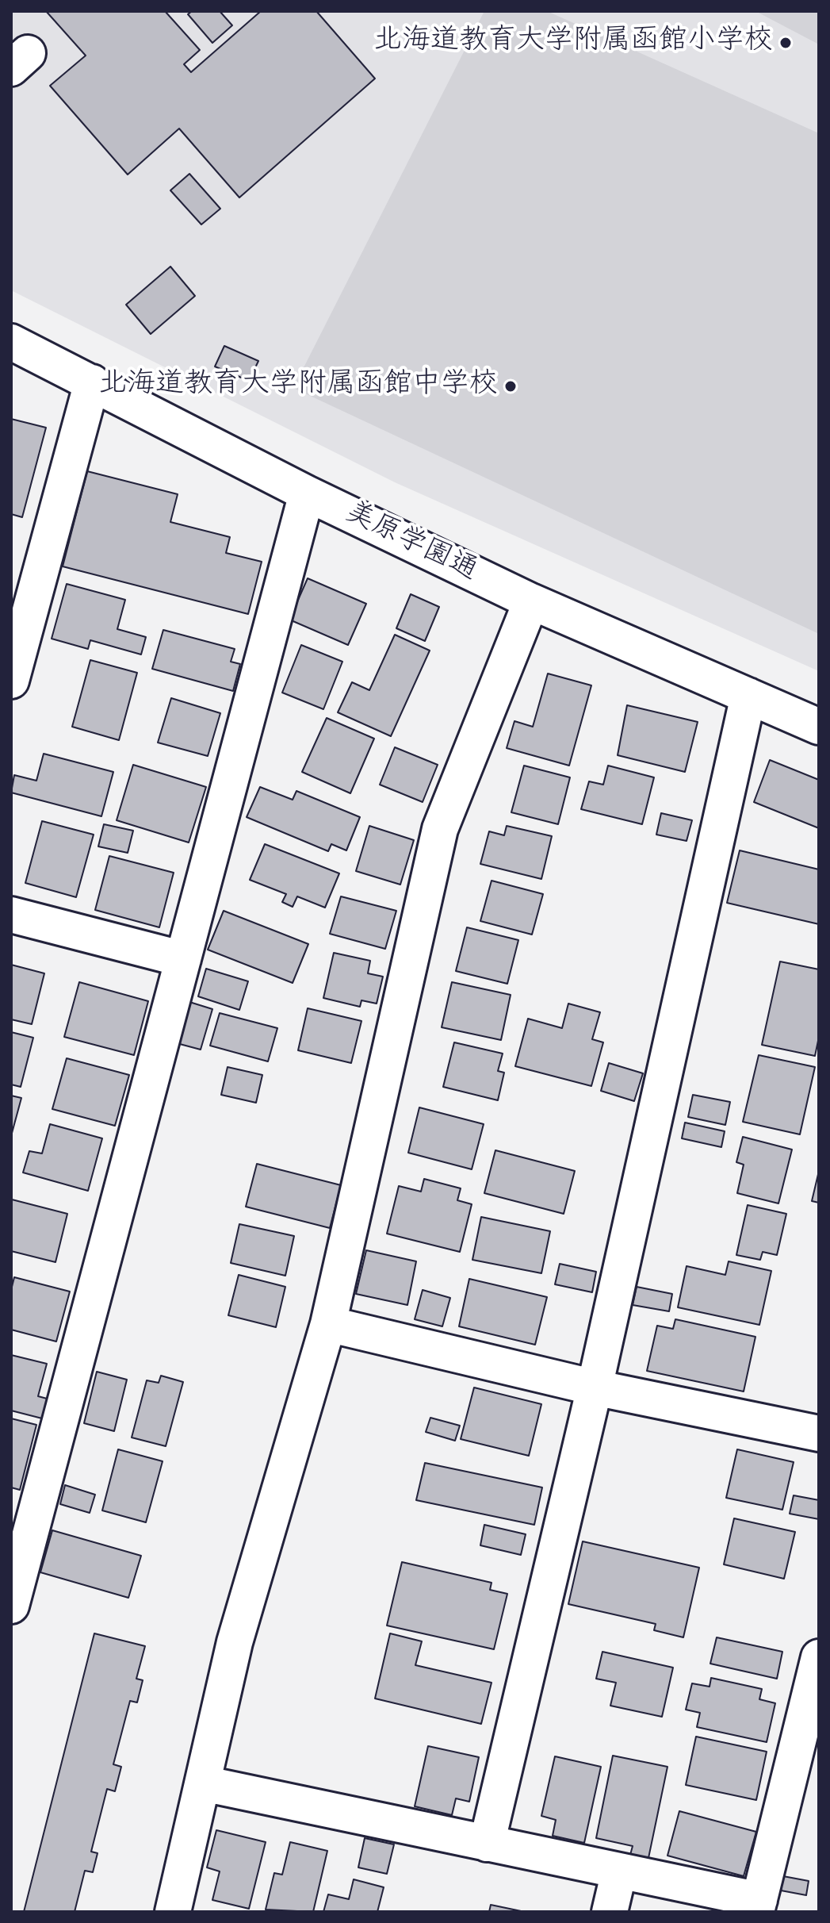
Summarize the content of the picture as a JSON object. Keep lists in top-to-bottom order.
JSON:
{
  "streets": {
    "street": ["美原学園通"]
  },
  "places": ["北海道教育大学附属函館小学校", "北海道教育大学附属函館中学校"]
}
